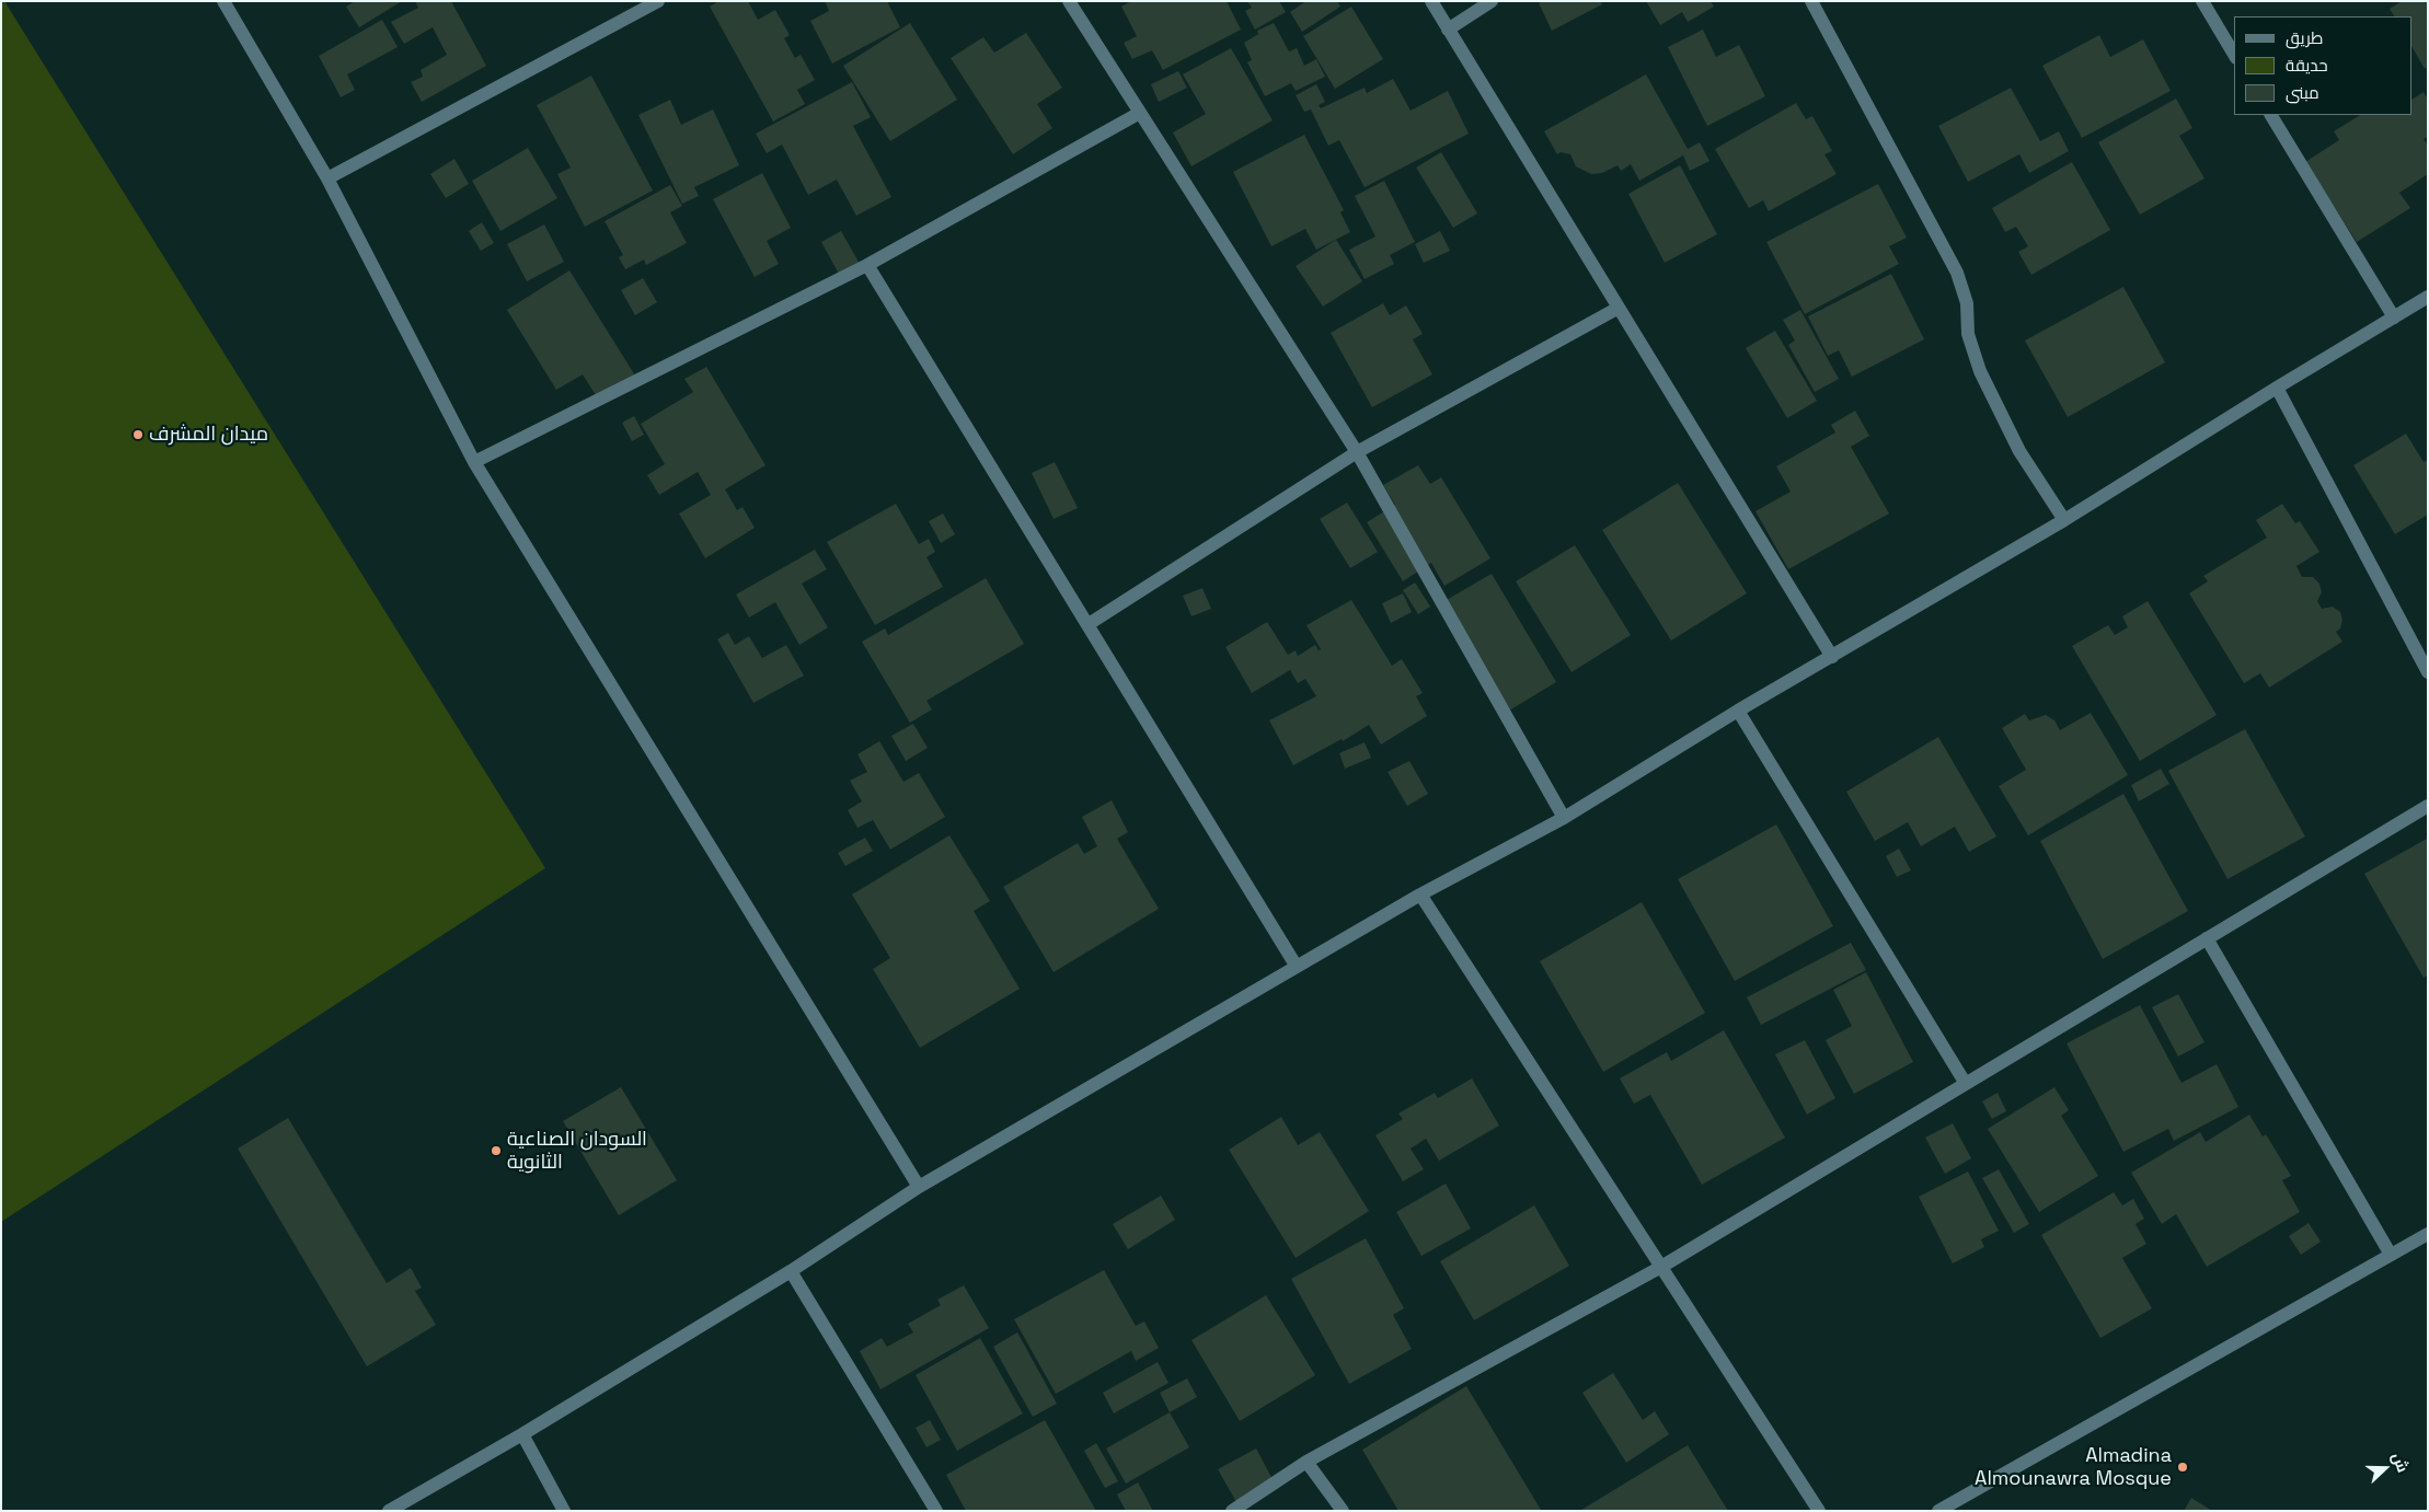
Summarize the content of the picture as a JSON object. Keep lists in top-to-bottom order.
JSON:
{
  "places": ["ميدان المشرف", "السودان الصناعية الثانوية", "Almadina Almounawra Mosque"],
  "legend": ["طريق", "حديقة", "مبنى"],
  "north": "right"
}
